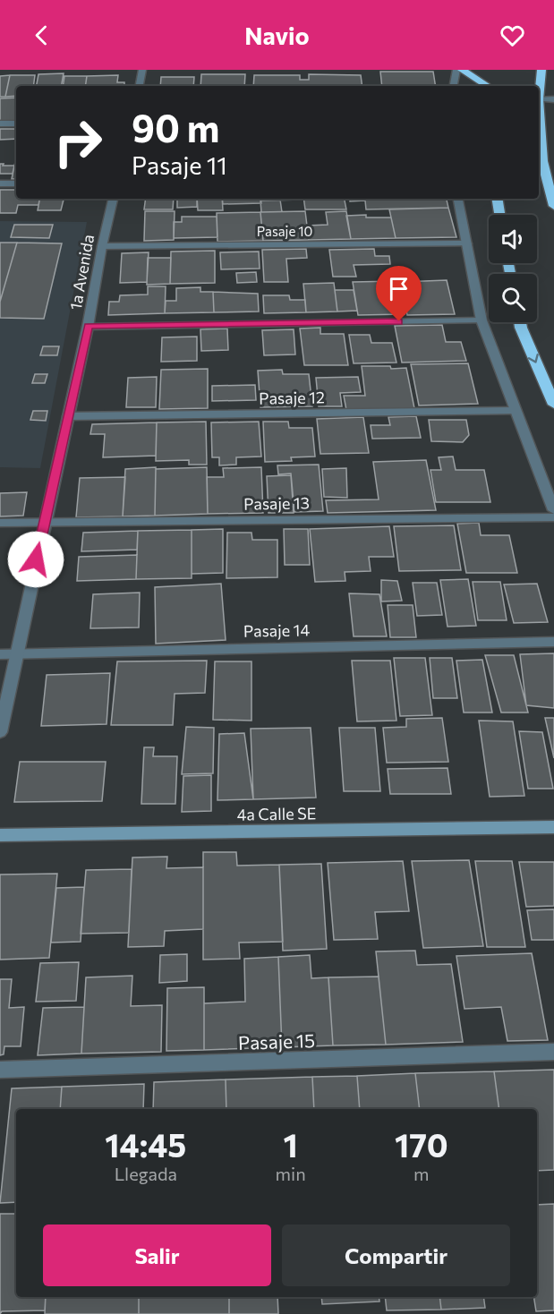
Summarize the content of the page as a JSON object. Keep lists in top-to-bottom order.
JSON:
{
  "streets": {
    "street": [
      "Pasaje 10",
      "1a Avenida",
      "Pasaje 12",
      "Pasaje 13",
      "Pasaje 14",
      "4a Calle SE",
      "Pasaje 15"
    ]
  },
  "crossings": [
    ["Pasaje 10", "1a Avenida"],
    ["1a Avenida", "Pasaje 12"],
    ["1a Avenida", "Pasaje 13"],
    ["1a Avenida", "Pasaje 14"]
  ],
  "page": {
    "header": "Navio",
    "turn": ["90 m", "Pasaje 11"],
    "eta": [
      "14:45",
      "Llegada",
      "1",
      "min",
      "170",
      "m"
    ],
    "buttons": ["Salir", "Compartir"]
  }
}
